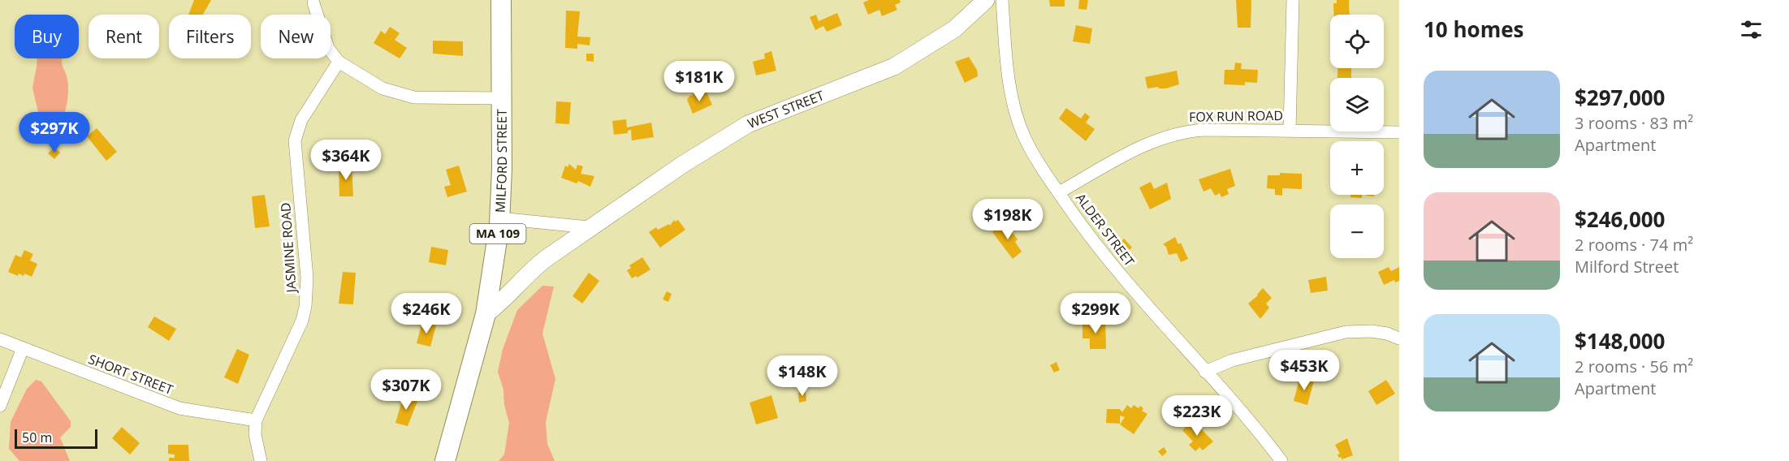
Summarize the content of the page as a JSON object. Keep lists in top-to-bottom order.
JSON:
{
  "streets": {
    "main road": ["MILFORD STREET", "MA 109"],
    "street": [
      "WEST STREET",
      "FOX RUN ROAD",
      "ALDER STREET",
      "JASMINE ROAD",
      "SHORT STREET"
    ]
  },
  "crossings": [
    ["WEST STREET", "MILFORD STREET"],
    ["FOX RUN ROAD", "ALDER STREET"],
    ["JASMINE ROAD", "SHORT STREET"]
  ],
  "scale_bar": "50 m",
  "page": {
    "heading": "10 homes",
    "map_buttons": ["+", "−"],
    "chip": [
      "Buy",
      "Rent",
      "Filters",
      "New"
    ],
    "list": [
      {
        "name": "$297,000",
        "note": "3 rooms · 83 m² · Apartment"
      },
      {
        "name": "$246,000",
        "note": "2 rooms · 74 m² · Milford Street"
      },
      {
        "name": "$148,000",
        "note": "2 rooms · 56 m² · Apartment"
      }
    ],
    "price": [
      "$181K",
      "$297K",
      "$364K",
      "$198K",
      "$246K",
      "$299K",
      "$453K",
      "$148K",
      "$307K",
      "$223K"
    ],
    "scale": "50 m"
  }
}
